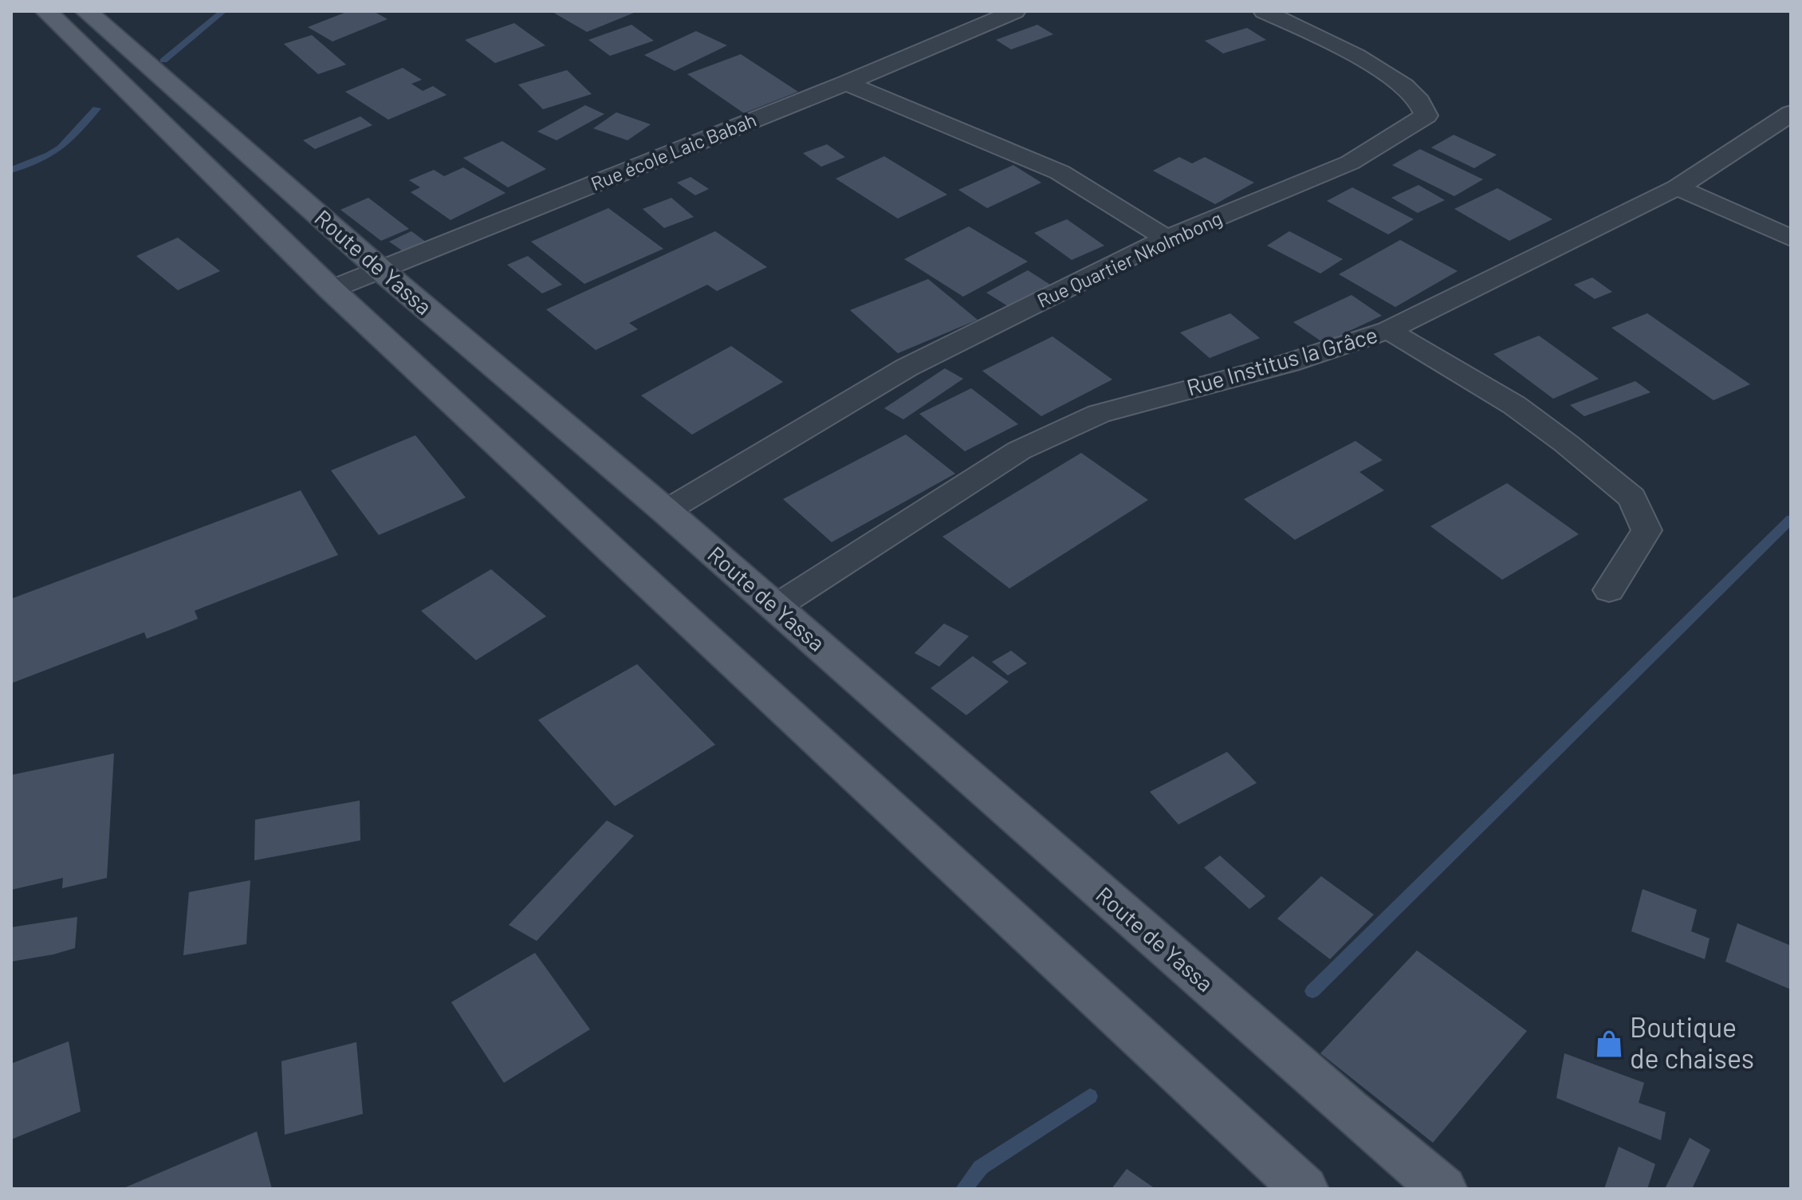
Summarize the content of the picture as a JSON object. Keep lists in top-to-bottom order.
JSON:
{
  "streets": {
    "main road": ["Route de Yassa"],
    "street": ["Rue école Laic Babah", "Rue Quartier Nkolmbong", "Rue Institus la Grâce"]
  },
  "crossings": [
    ["Rue école Laic Babah", "Route de Yassa"],
    ["Rue Quartier Nkolmbong", "Route de Yassa"],
    ["Route de Yassa", "Rue Institus la Grâce"]
  ],
  "places": {
    "shop": ["Boutique de chaises"]
  }
}
